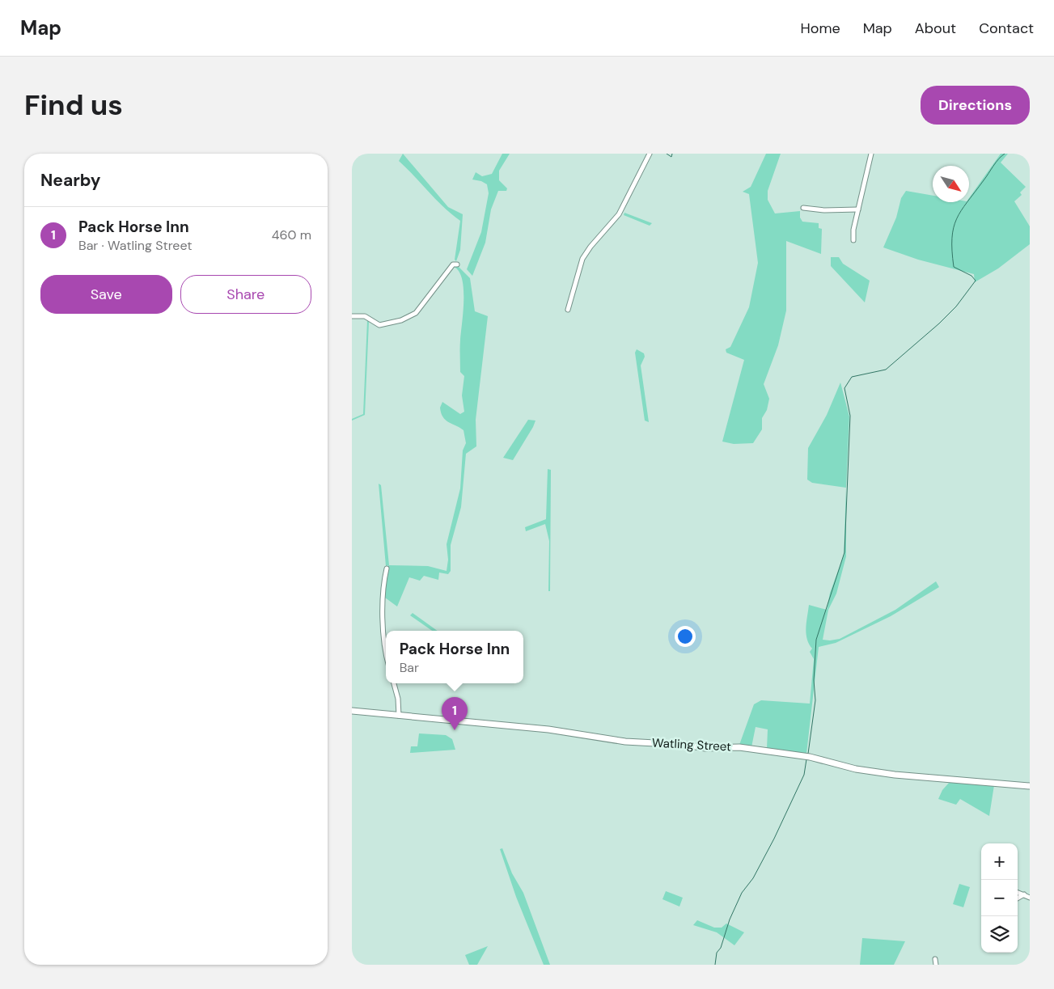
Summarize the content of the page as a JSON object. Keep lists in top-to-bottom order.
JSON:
{
  "streets": {
    "street": ["Watling Street"]
  },
  "north": "bottom right",
  "page": {
    "header": "Map",
    "nav": [
      "Home",
      "Map",
      "About",
      "Contact"
    ],
    "buttons": [
      "Directions",
      ["Save", "Share"]
    ],
    "title": "Find us",
    "heading": "Nearby",
    "list": [
      {
        "mark": "1",
        "name": "Pack Horse Inn",
        "note": "Bar · Watling Street",
        "value": "460 m"
      }
    ],
    "popup": ["Pack Horse Inn", "Bar"],
    "pins": "1",
    "map_buttons": ["+", "−"]
  }
}
